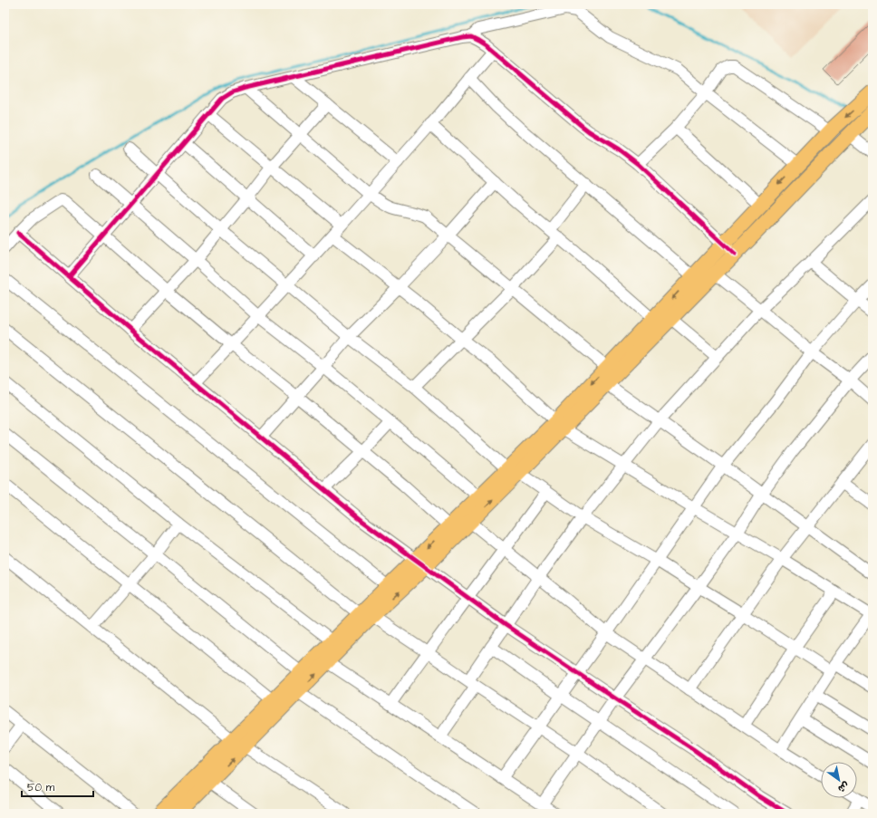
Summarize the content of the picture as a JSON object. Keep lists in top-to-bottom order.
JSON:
{
  "scale_bar": "50 m",
  "north": "bottom right"
}
